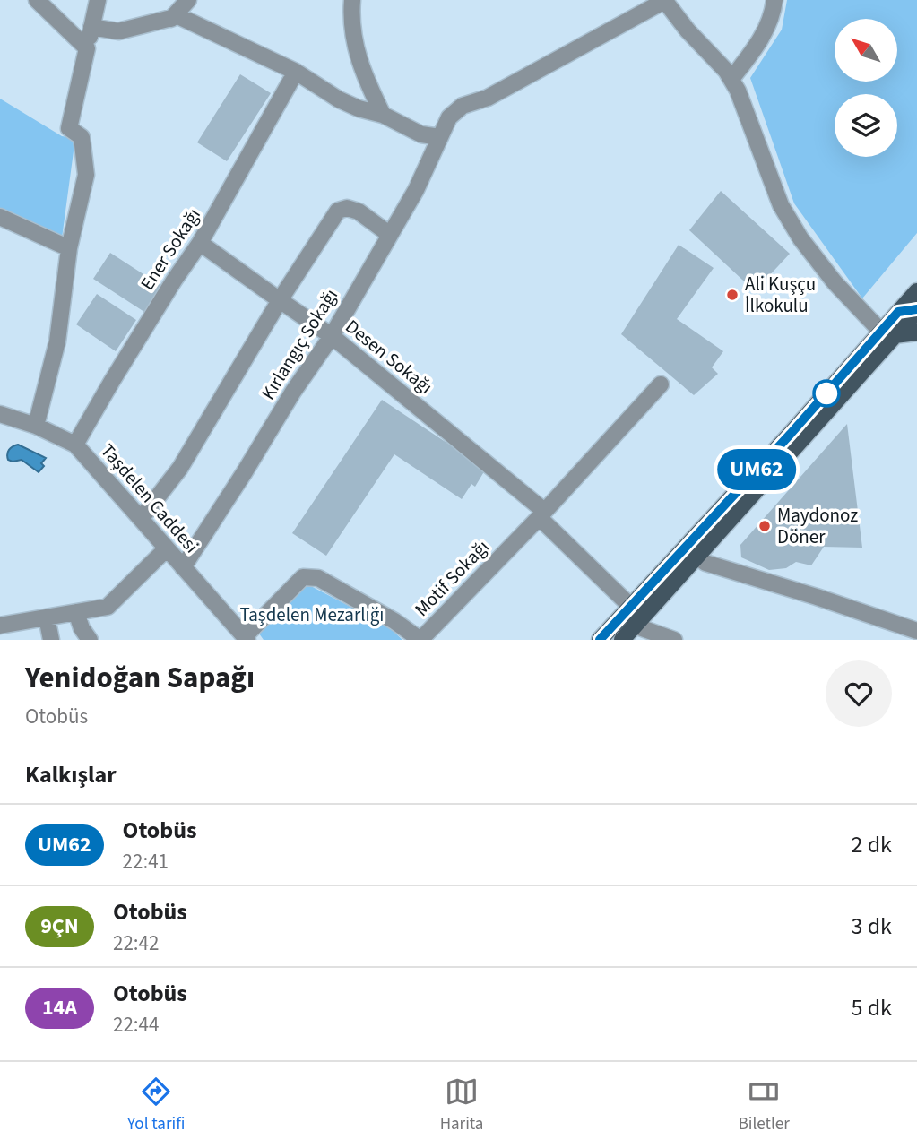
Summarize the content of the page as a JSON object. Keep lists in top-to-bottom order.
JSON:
{
  "streets": {
    "street": [
      "Ener Sokağı",
      "Kırlangıç Sokağı",
      "Desen Sokağı",
      "Taşdelen Caddesi",
      "Motif Sokağı"
    ]
  },
  "crossings": [
    ["Ener Sokağı", "Desen Sokağı"],
    ["Ener Sokağı", "Taşdelen Caddesi"],
    ["Kırlangıç Sokağı", "Desen Sokağı"],
    ["Kırlangıç Sokağı", "Taşdelen Caddesi"],
    ["Desen Sokağı", "Motif Sokağı"],
    ["Taşdelen Caddesi", "Motif Sokağı"]
  ],
  "parks": ["Taşdelen Mezarlığı"],
  "places": ["Ali Kuşçu İlkokulu", "Maydonoz Döner"],
  "lines": ["bus line UM62"],
  "north": "top left",
  "page": {
    "on_map": "UM62",
    "heading": [
      ["Yenidoğan Sapağı", "Otobüs"],
      "Kalkışlar"
    ],
    "list": [
      {
        "mark": "UM62",
        "name": "Otobüs",
        "note": "22:41",
        "value": "2 dk"
      },
      {
        "mark": "9ÇN",
        "name": "Otobüs",
        "note": "22:42",
        "value": "3 dk"
      },
      {
        "mark": "14A",
        "name": "Otobüs",
        "note": "22:44",
        "value": "5 dk"
      }
    ],
    "tabs": ["Yol tarifi", "Harita", "Biletler"]
  }
}
